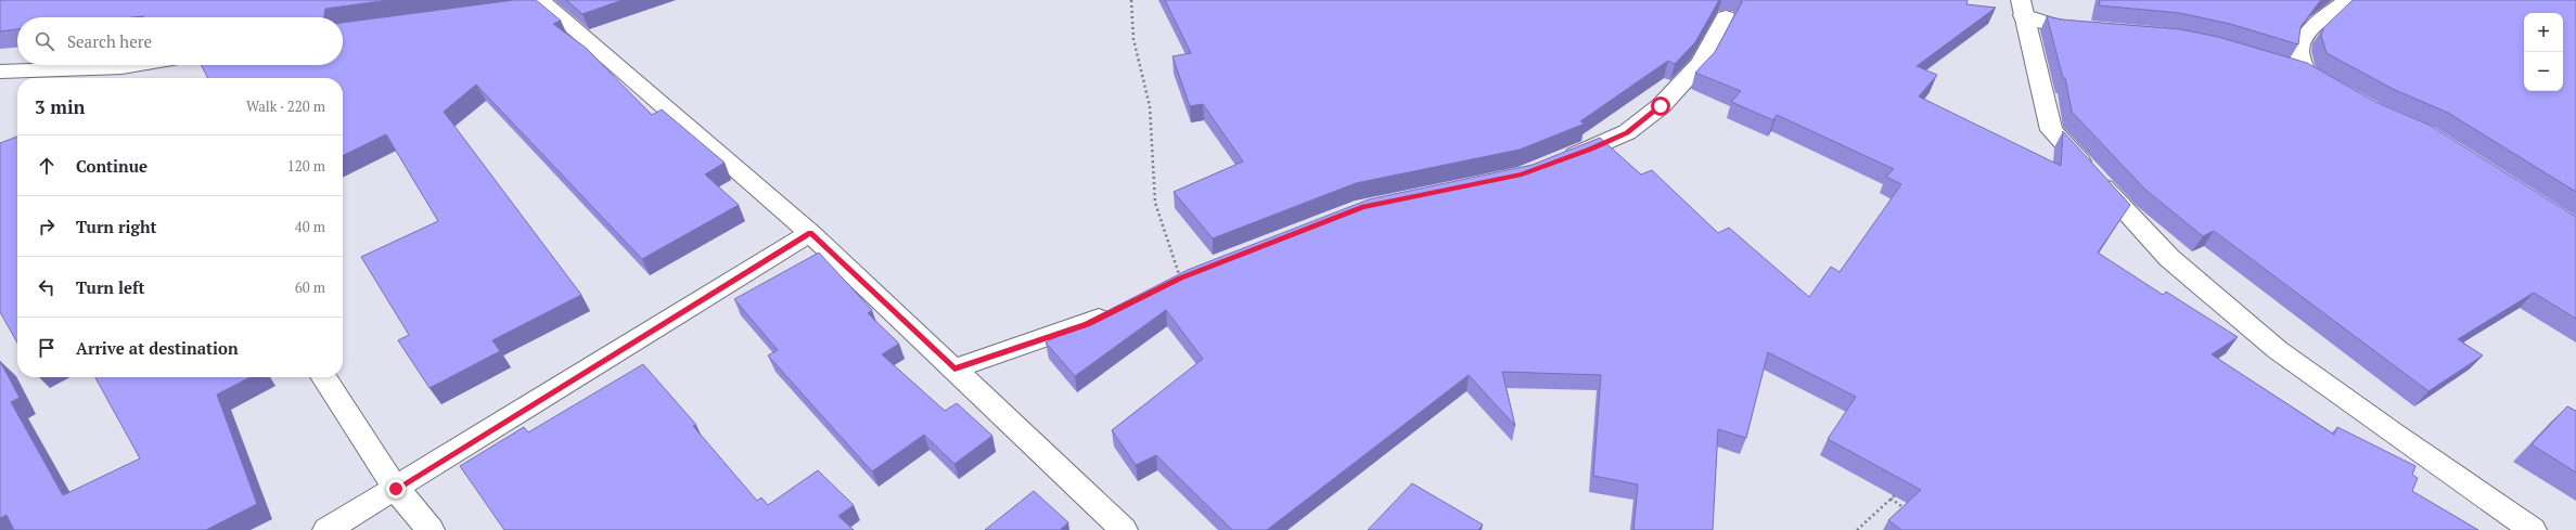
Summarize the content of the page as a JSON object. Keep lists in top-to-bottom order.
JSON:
{
  "page": {
    "map_buttons": ["+", "−"],
    "search": "Search here",
    "heading": ["3 min", "Walk · 220 m"],
    "list": [
      ["Continue", "120 m"],
      ["Turn right", "40 m"],
      ["Turn left", "60 m"],
      "Arrive at destination"
    ]
  }
}
